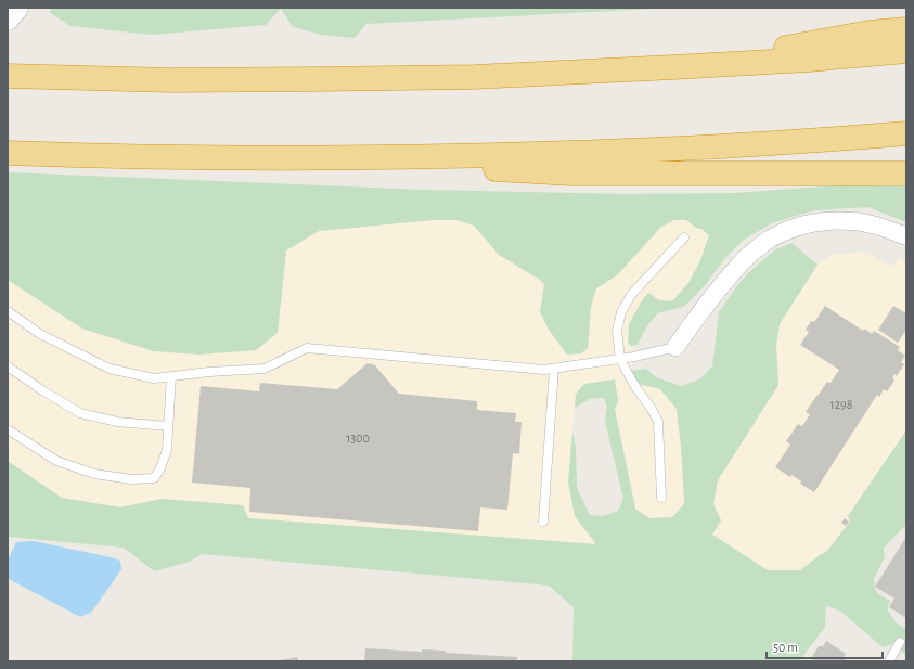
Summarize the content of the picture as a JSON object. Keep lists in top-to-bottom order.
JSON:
{
  "house_numbers": ["1298", "1300"],
  "scale_bar": "50 m"
}
